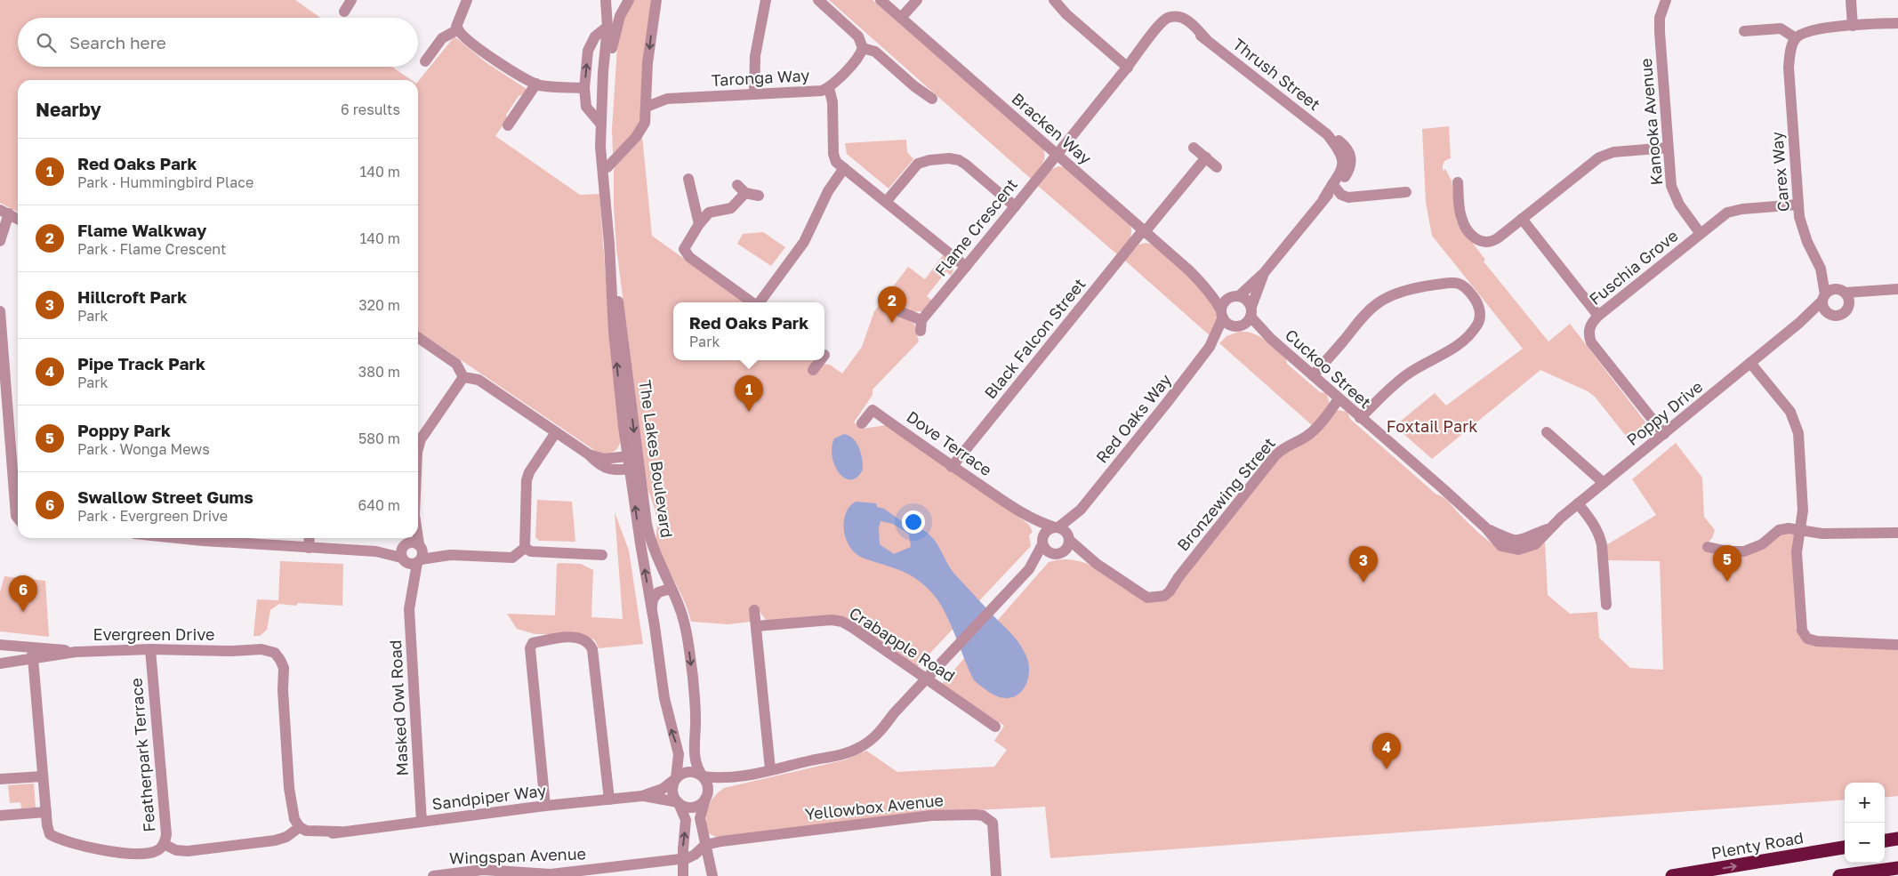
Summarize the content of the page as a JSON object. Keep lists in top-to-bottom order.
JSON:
{
  "streets": {
    "highway": ["Plenty Road"],
    "street": [
      "Thrush Street",
      "Taronga Way",
      "Kanooka Avenue",
      "Bracken Way",
      "Carex Way",
      "Flame Crescent",
      "Fuschia Grove",
      "Black Falcon Street",
      "Cuckoo Street",
      "Poppy Drive",
      "Red Oaks Way",
      "Dove Terrace",
      "The Lakes Boulevard",
      "Bronzewing Street",
      "Evergreen Drive",
      "Crabapple Road",
      "Masked Owl Road",
      "Featherpark Terrace",
      "Sandpiper Way",
      "Yellowbox Avenue",
      "Wingspan Avenue"
    ]
  },
  "crossings": [
    ["Thrush Street", "Bracken Way"],
    ["Thrush Street", "Flame Crescent"],
    ["Kanooka Avenue", "Fuschia Grove"],
    ["Bracken Way", "Flame Crescent"],
    ["Bracken Way", "Black Falcon Street"],
    ["Bracken Way", "Cuckoo Street"],
    ["Bracken Way", "Red Oaks Way"],
    ["Carex Way", "Fuschia Grove"],
    ["Carex Way", "Poppy Drive"],
    ["Fuschia Grove", "Poppy Drive"],
    ["Black Falcon Street", "Dove Terrace"],
    ["Cuckoo Street", "Poppy Drive"],
    ["Cuckoo Street", "Red Oaks Way"],
    ["Cuckoo Street", "Bronzewing Street"],
    ["Red Oaks Way", "Dove Terrace"],
    ["The Lakes Boulevard", "Sandpiper Way"],
    ["Evergreen Drive", "Featherpark Terrace"],
    ["Evergreen Drive", "Sandpiper Way"],
    ["Masked Owl Road", "Sandpiper Way"]
  ],
  "one_way": ["Plenty Road"],
  "parks": ["Foxtail Park"],
  "page": {
    "search": "Search here",
    "heading": ["Nearby", "6 results"],
    "list": [
      {
        "mark": "1",
        "name": "Red Oaks Park",
        "note": "Park · Hummingbird Place",
        "value": "140 m"
      },
      {
        "mark": "2",
        "name": "Flame Walkway",
        "note": "Park · Flame Crescent",
        "value": "140 m"
      },
      {
        "mark": "3",
        "name": "Hillcroft Park",
        "note": "Park",
        "value": "320 m"
      },
      {
        "mark": "4",
        "name": "Pipe Track Park",
        "note": "Park",
        "value": "380 m"
      },
      {
        "mark": "5",
        "name": "Poppy Park",
        "note": "Park · Wonga Mews",
        "value": "580 m"
      },
      {
        "mark": "6",
        "name": "Swallow Street Gums",
        "note": "Park · Evergreen Drive",
        "value": "640 m"
      }
    ],
    "pins": [
      "2",
      "1",
      "5",
      "3",
      "6",
      "4"
    ],
    "popup": ["Red Oaks Park", "Park"],
    "map_buttons": ["+", "−"]
  }
}
